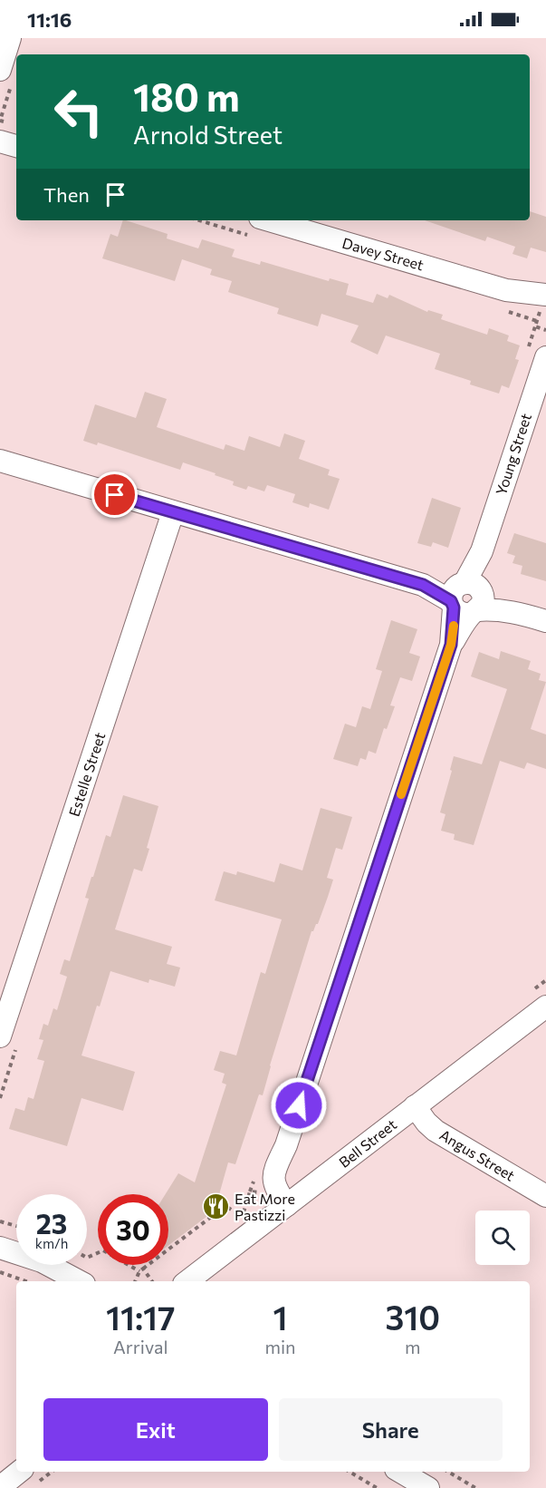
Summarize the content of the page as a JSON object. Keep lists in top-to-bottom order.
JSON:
{
  "streets": {
    "street": [
      "Davey Street",
      "Young Street",
      "Estelle Street",
      "Bell Street",
      "Angus Street"
    ]
  },
  "crossings": [
    ["Young Street", "Bell Street"],
    ["Bell Street", "Angus Street"]
  ],
  "places": {
    "restaurant": ["Eat More Pastizzi"]
  },
  "page": {
    "status": "11:16",
    "turn": ["180 m", "Arnold Street"],
    "then": "Then",
    "speed": "23 km/h",
    "limit": "30",
    "eta": [
      "11:17",
      "Arrival",
      "1",
      "min",
      "310",
      "m"
    ],
    "buttons": ["Exit", "Share"]
  }
}
